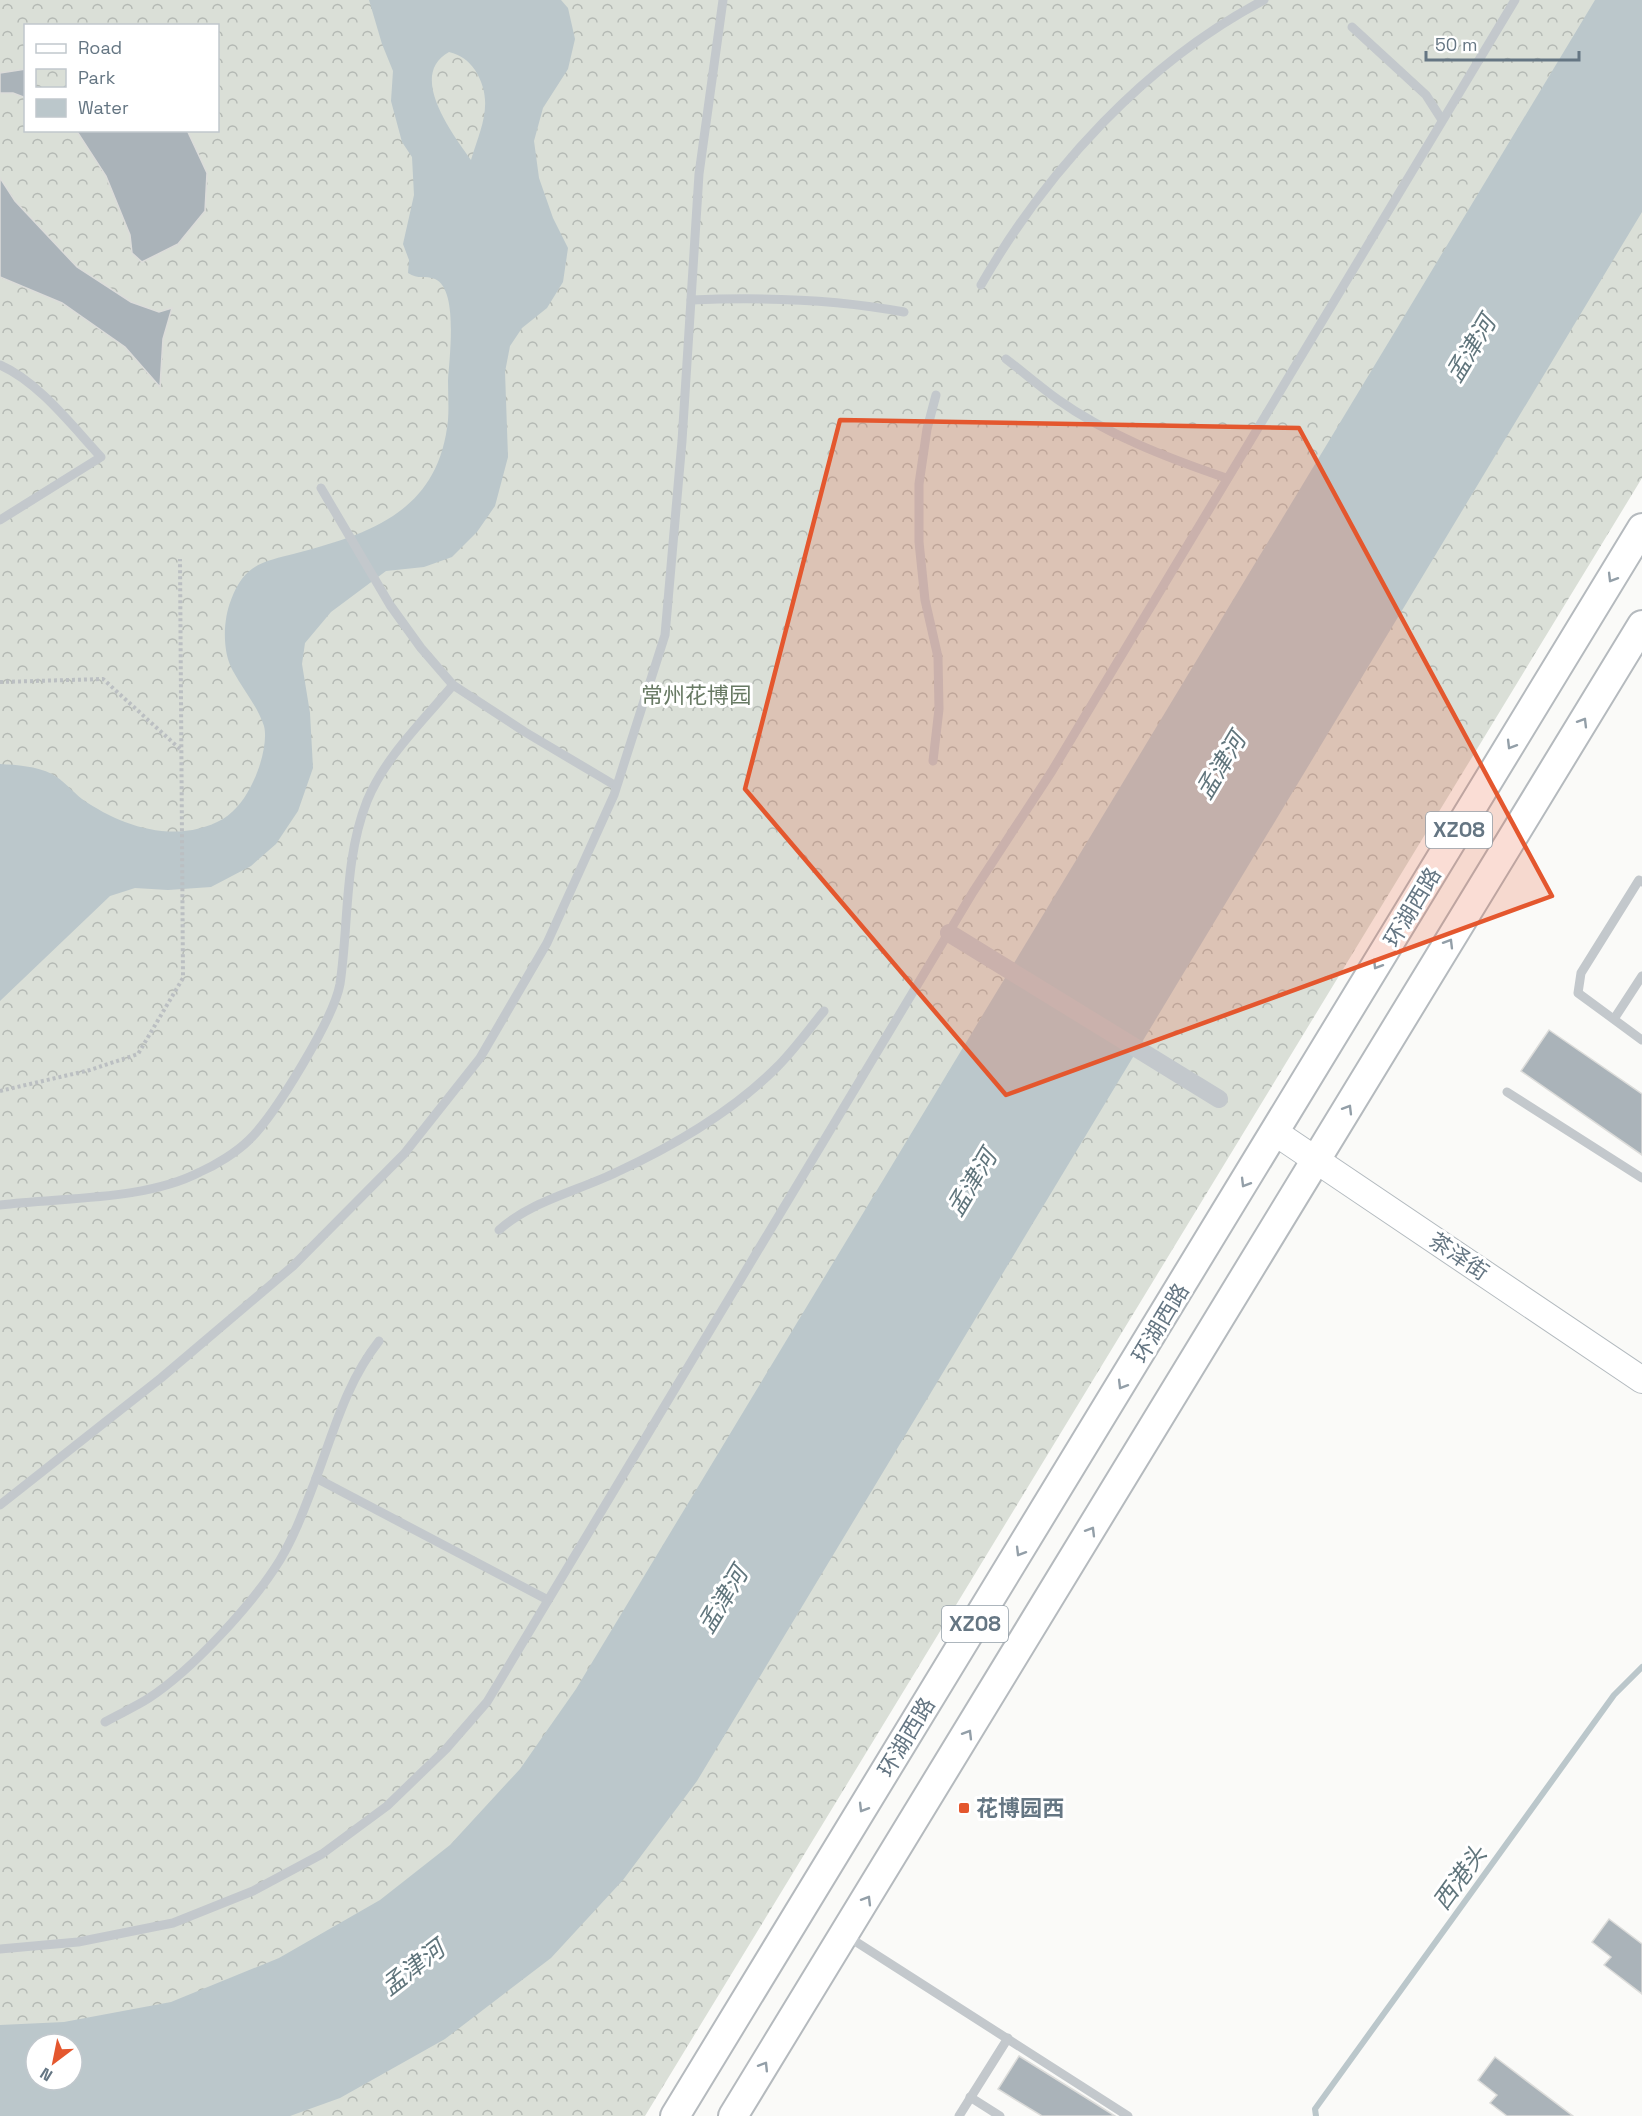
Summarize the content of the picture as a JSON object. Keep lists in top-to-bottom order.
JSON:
{
  "streets": {
    "main road": ["XZ08", "环湖西路"],
    "street": ["茶泽街"]
  },
  "crossings": [
    ["XZ08", "茶泽街"],
    ["环湖西路", "茶泽街"]
  ],
  "water": ["孟津河", "西港头"],
  "parks": ["常州花博园"],
  "places": {
    "transit": ["花博园西"]
  },
  "legend": ["Road", "Park", "Water"],
  "scale_bar": "50 m",
  "north": "bottom left"
}
